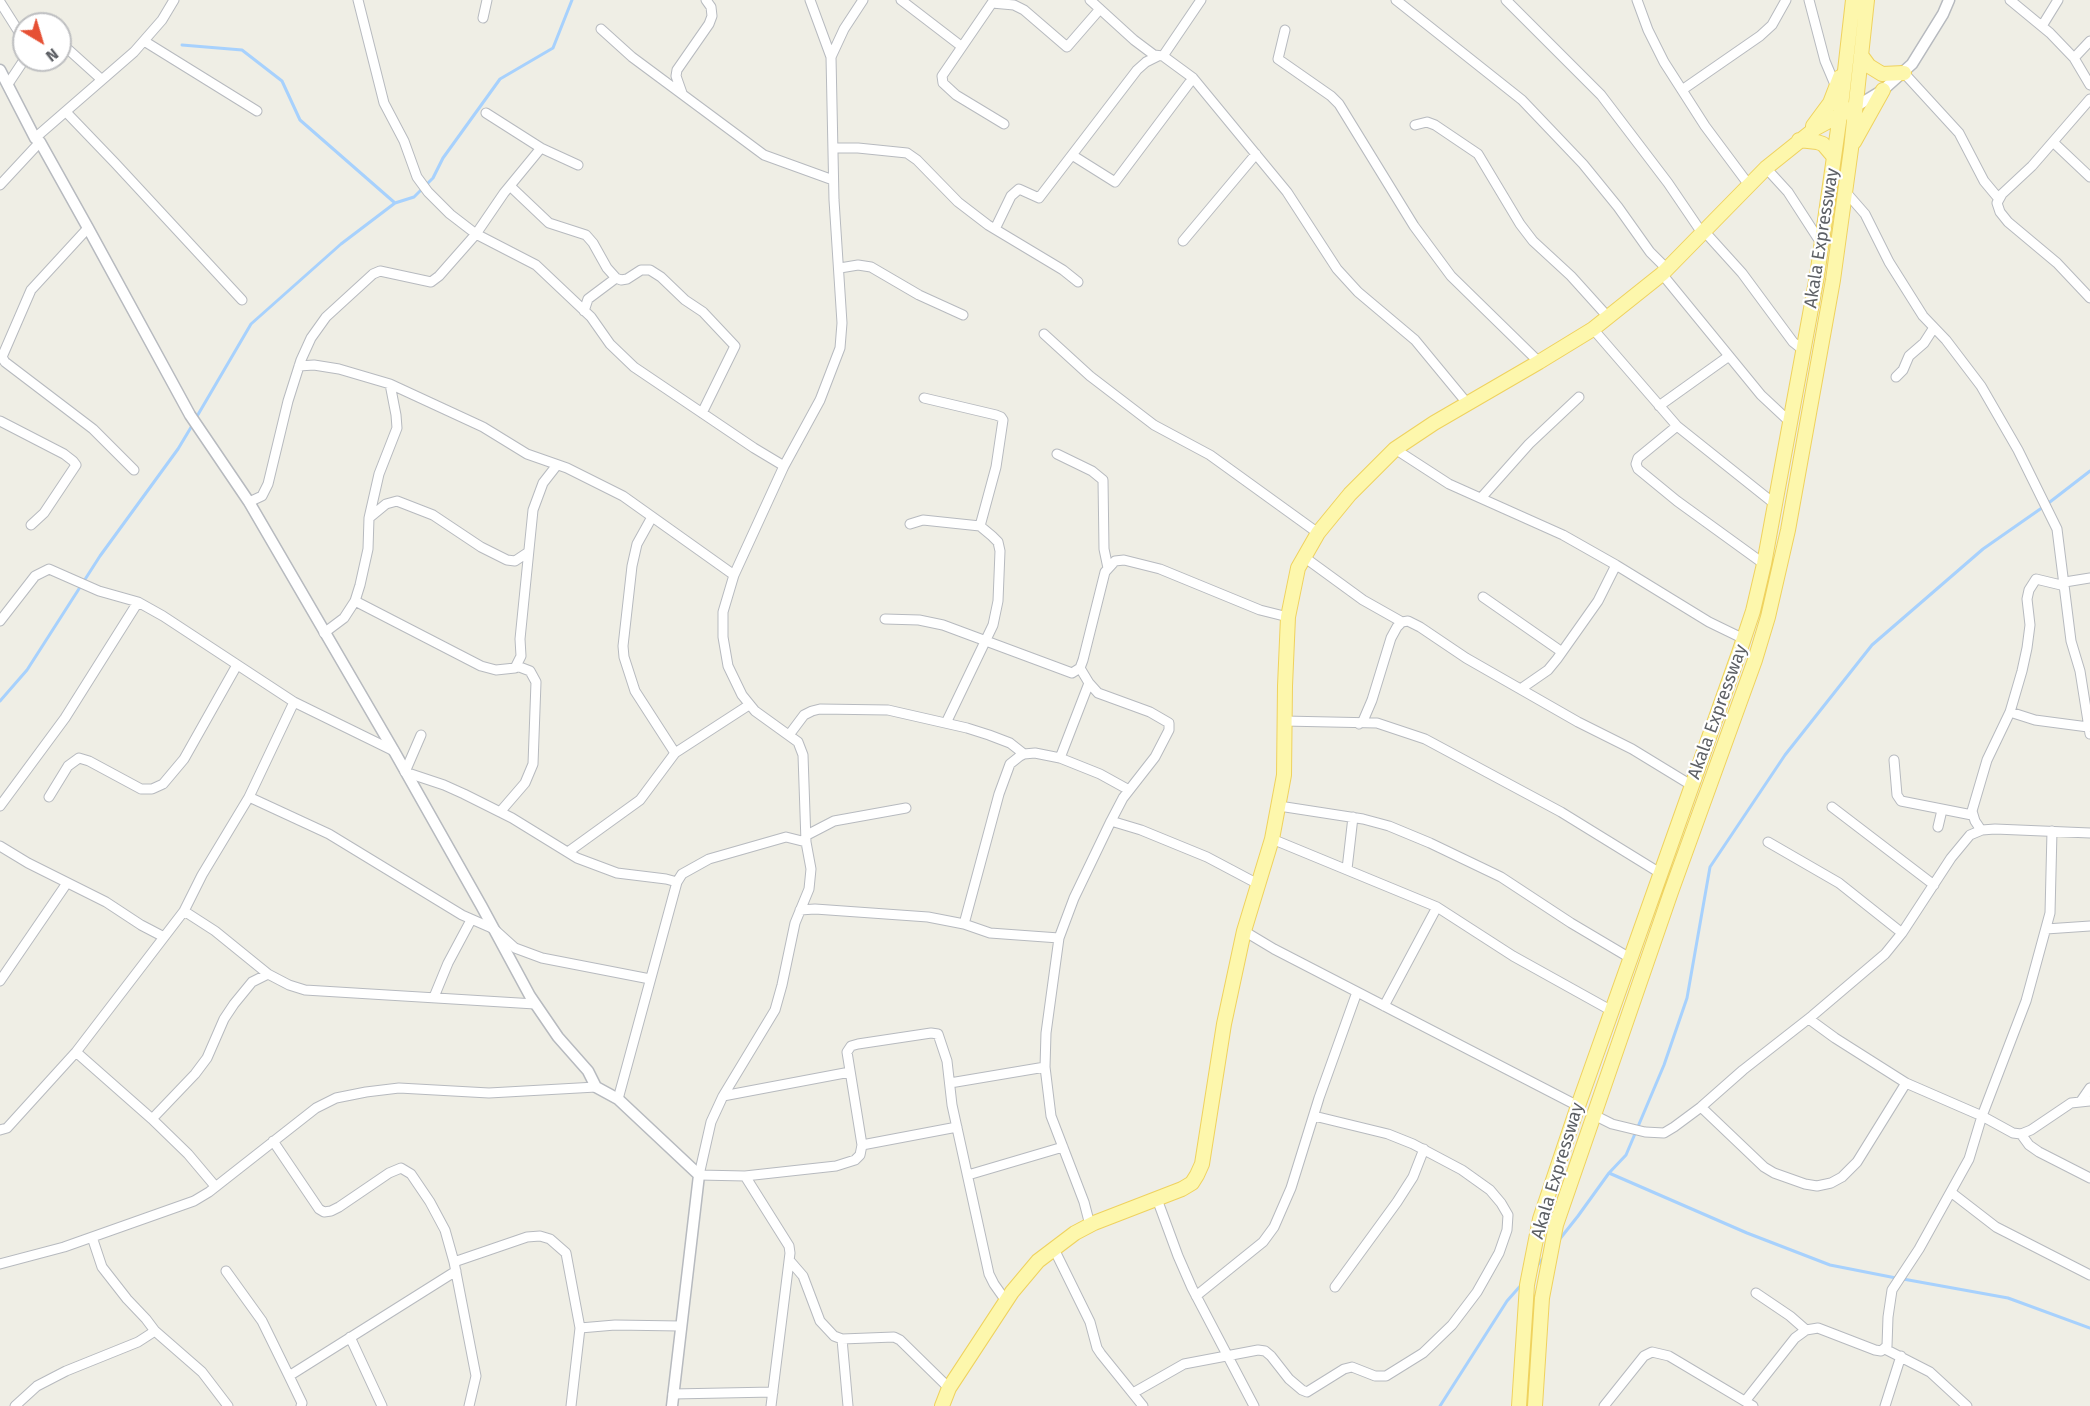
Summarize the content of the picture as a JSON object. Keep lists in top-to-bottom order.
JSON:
{
  "streets": {
    "main road": ["Akala Expressway"]
  },
  "north": "bottom right"
}
